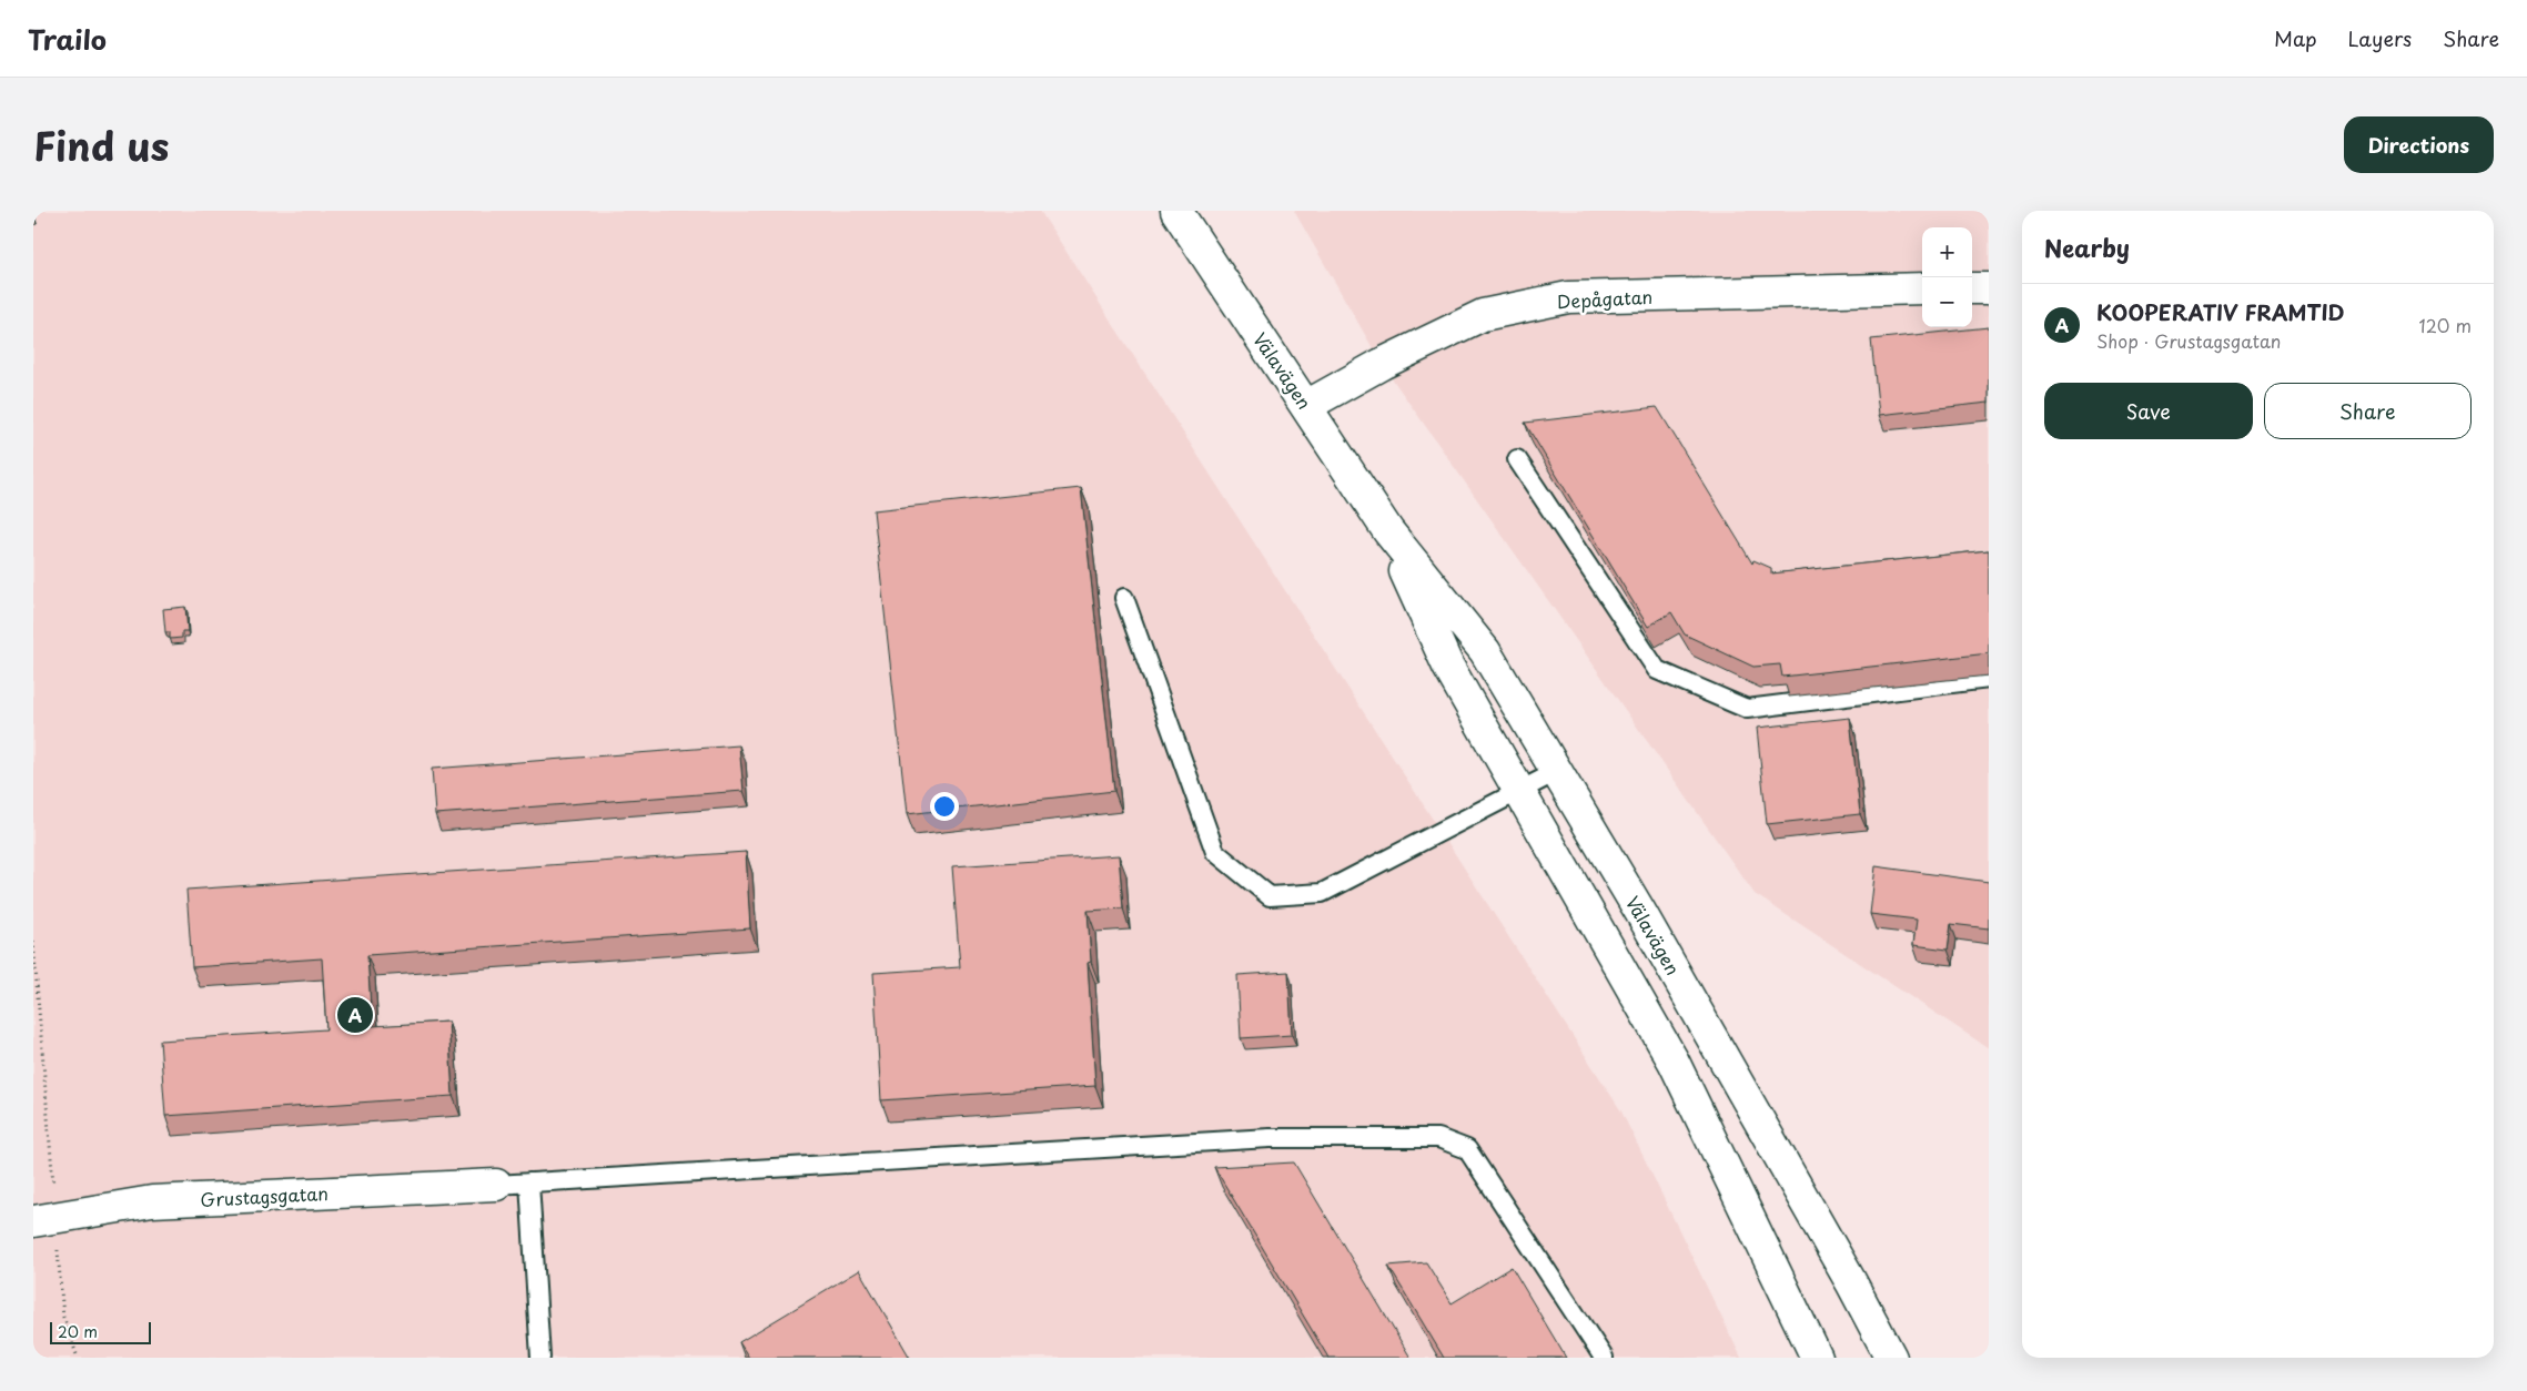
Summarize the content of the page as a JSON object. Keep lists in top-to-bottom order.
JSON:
{
  "streets": {
    "main road": ["Depågatan", "Välavägen", "Grustagsgatan"]
  },
  "crossings": [
    ["Depågatan", "Välavägen"]
  ],
  "scale_bar": "20 m",
  "page": {
    "header": "Trailo",
    "nav": ["Map", "Layers", "Share"],
    "title": "Find us",
    "buttons": [
      "Directions",
      ["Save", "Share"]
    ],
    "heading": "Nearby",
    "map_buttons": ["+", "−"],
    "list": [
      {
        "mark": "A",
        "name": "KOOPERATIV FRAMTID",
        "note": "Shop · Grustagsgatan",
        "value": "120 m"
      }
    ],
    "pins": "A",
    "scale": "20 m"
  }
}
